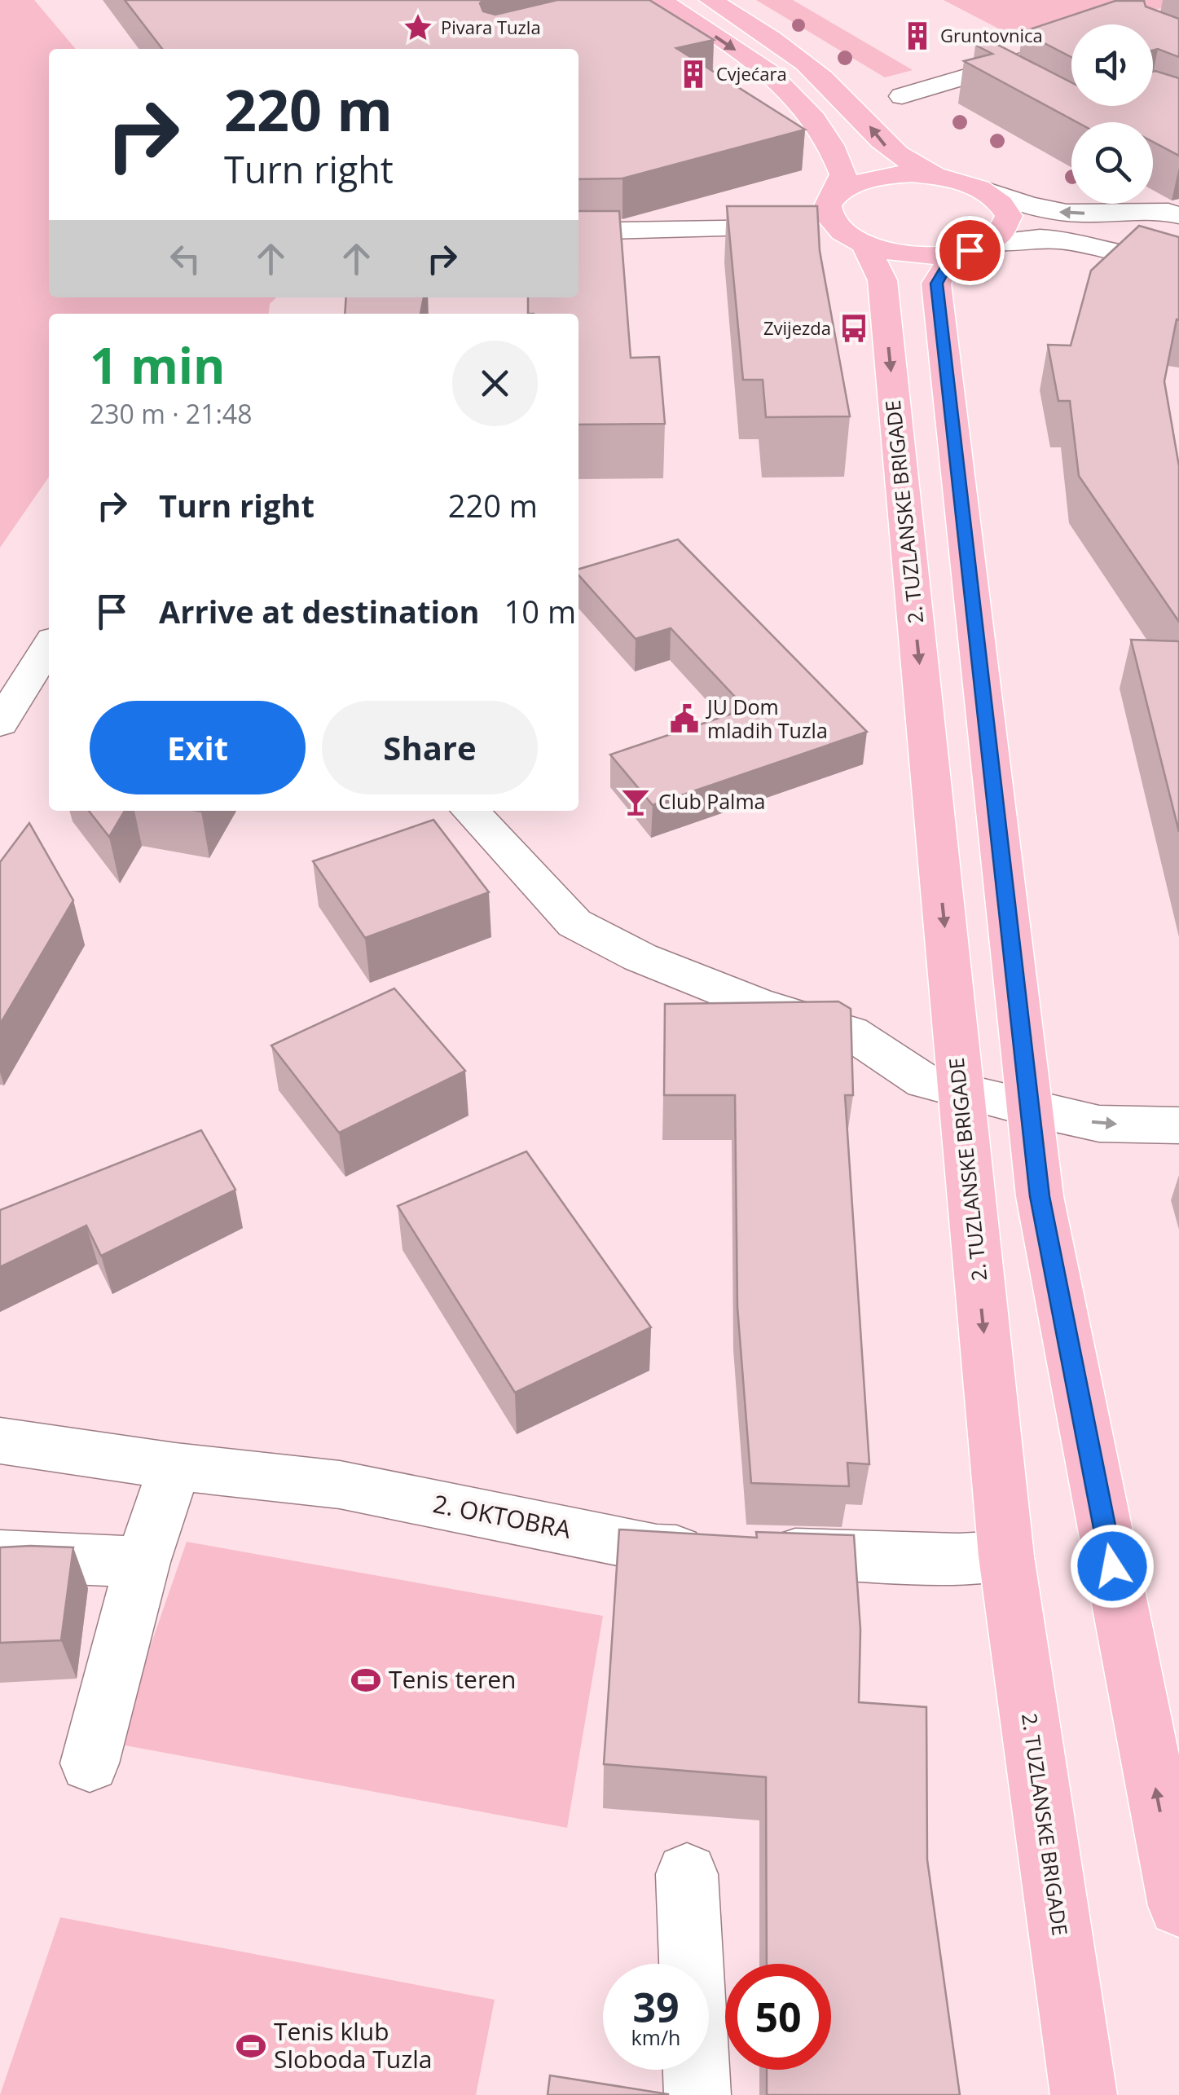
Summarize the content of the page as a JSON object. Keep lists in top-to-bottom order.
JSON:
{
  "streets": {
    "main road": ["2. TUZLANSKE BRIGADE"],
    "street": ["2. OKTOBRA"]
  },
  "crossings": [
    ["2. TUZLANSKE BRIGADE", "2. OKTOBRA"]
  ],
  "places": {
    "place": ["Pivara Tuzla"],
    "building": ["Gruntovnica", "Cvjećara"],
    "bus stop": ["Zvijezda"],
    "public building": ["JU Dom mladih Tuzla"],
    "bar": ["Club Palma"],
    "sports": ["Tenis teren", "Tenis klub Sloboda Tuzla"]
  },
  "page": {
    "turn": ["220 m", "Turn right"],
    "heading": ["1 min", "230 m · 21:48"],
    "list": [
      {
        "name": "Turn right",
        "value": "220 m"
      },
      {
        "name": "Arrive at destination",
        "value": "10 m"
      }
    ],
    "buttons": ["Exit", "Share"],
    "speed": "39 km/h",
    "limit": "50"
  }
}
